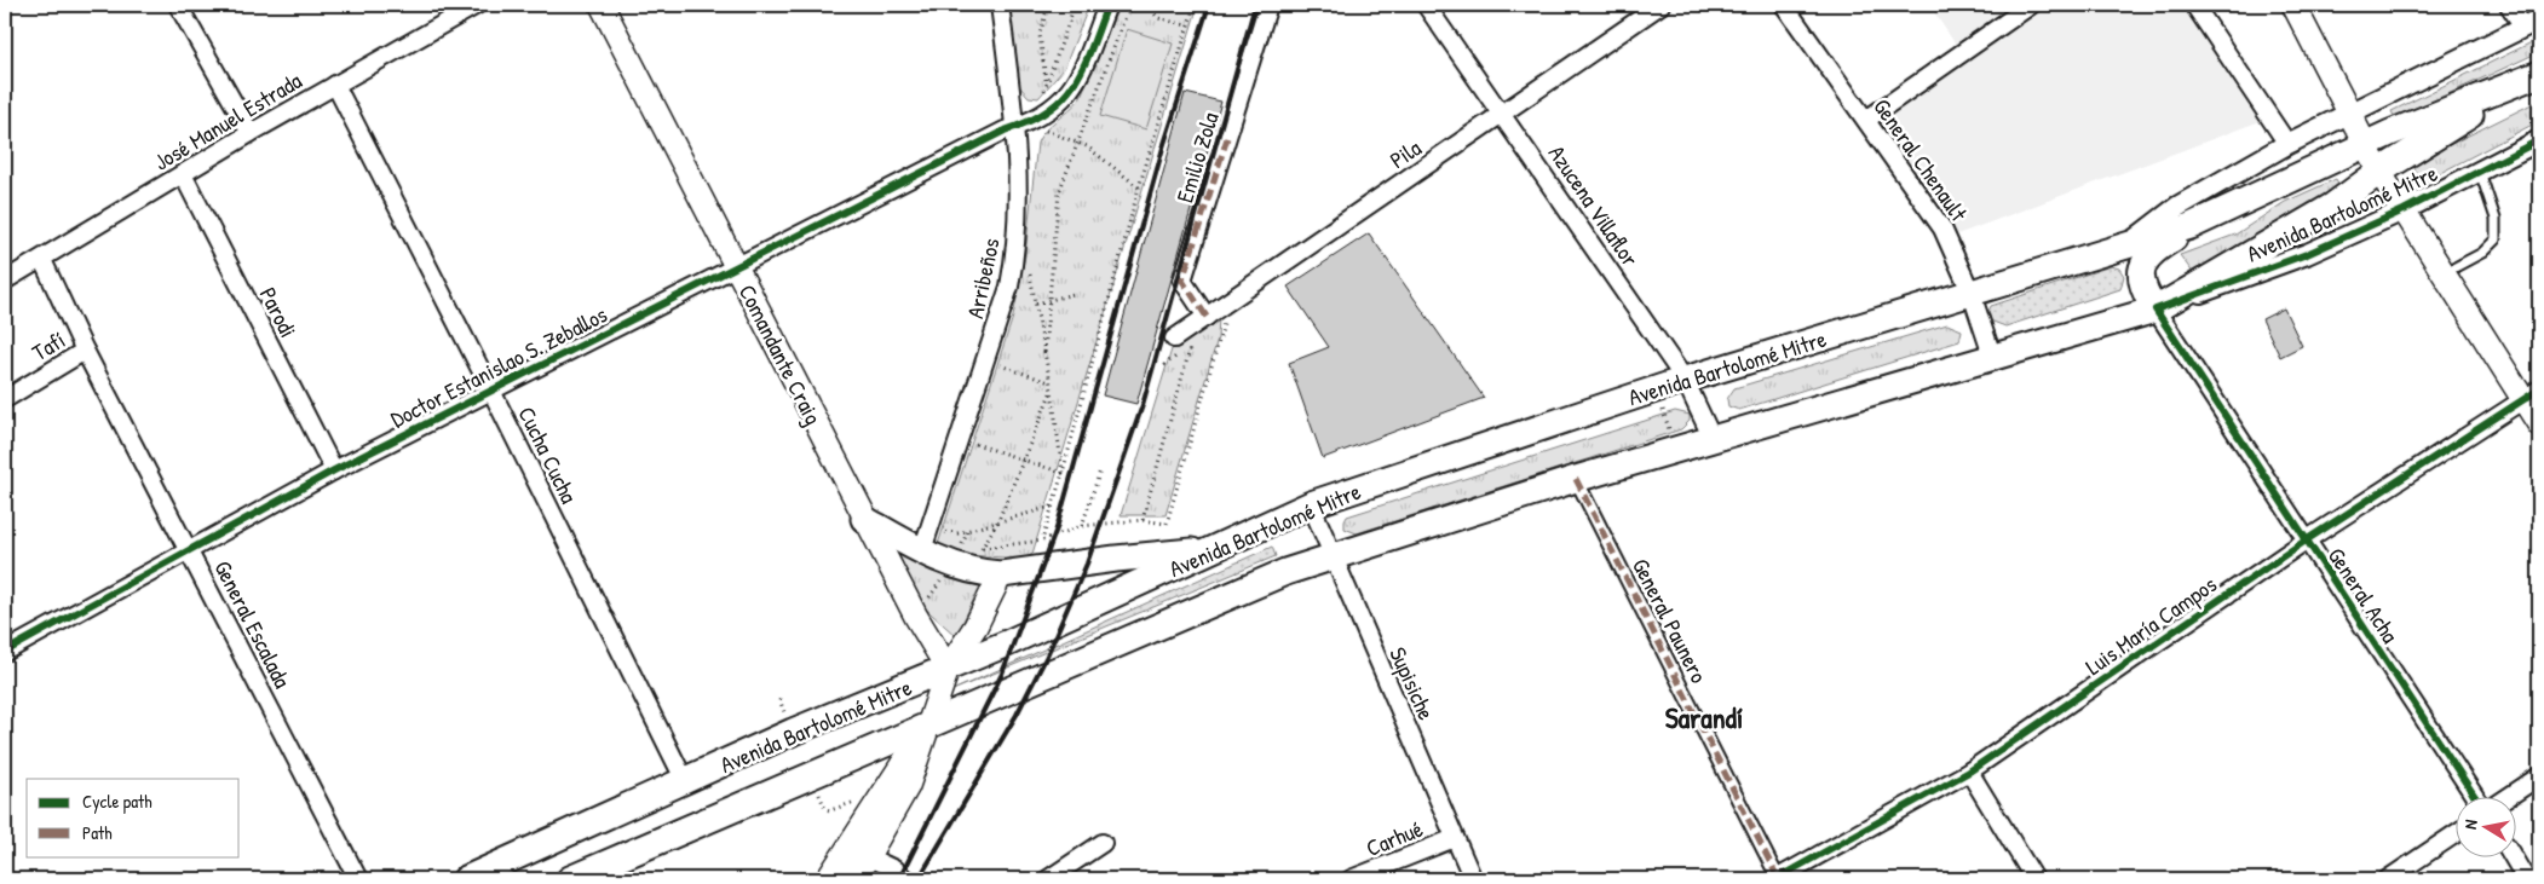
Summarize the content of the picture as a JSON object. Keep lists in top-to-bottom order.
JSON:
{
  "streets": {
    "main road": ["Avenida Bartolomé Mitre", "Comandante Craig"],
    "street": [
      "José Manuel Estrada",
      "Pila",
      "Emilio Zola",
      "General Chenault",
      "Azucena Villaflor",
      "Arribeños",
      "Parodi",
      "Tafí",
      "Doctor Estanislao S. Zeballos",
      "Cucha Cucha",
      "General Acha",
      "General Paunero",
      "General Escalada",
      "Luis María Campos",
      "Supisiche",
      "Carhué"
    ]
  },
  "crossings": [
    ["José Manuel Estrada", "Parodi"],
    ["José Manuel Estrada", "Cucha Cucha"],
    ["José Manuel Estrada", "General Escalada"],
    ["Pila", "Emilio Zola"],
    ["Pila", "Azucena Villaflor"],
    ["General Chenault", "Avenida Bartolomé Mitre"],
    ["Azucena Villaflor", "Avenida Bartolomé Mitre"],
    ["Avenida Bartolomé Mitre", "Comandante Craig"],
    ["Avenida Bartolomé Mitre", "Cucha Cucha"],
    ["Avenida Bartolomé Mitre", "General Acha"],
    ["Avenida Bartolomé Mitre", "General Paunero"],
    ["Avenida Bartolomé Mitre", "Supisiche"],
    ["Arribeños", "Doctor Estanislao S. Zeballos"],
    ["Parodi", "Doctor Estanislao S. Zeballos"],
    ["Tafí", "General Escalada"],
    ["Comandante Craig", "Doctor Estanislao S. Zeballos"],
    ["Doctor Estanislao S. Zeballos", "Cucha Cucha"],
    ["Doctor Estanislao S. Zeballos", "General Escalada"],
    ["General Acha", "Luis María Campos"],
    ["General Paunero", "Luis María Campos"],
    ["Supisiche", "Carhué"]
  ],
  "districts": ["Sarandí"],
  "legend": ["Cycle path", "Path"],
  "north": "left"
}
